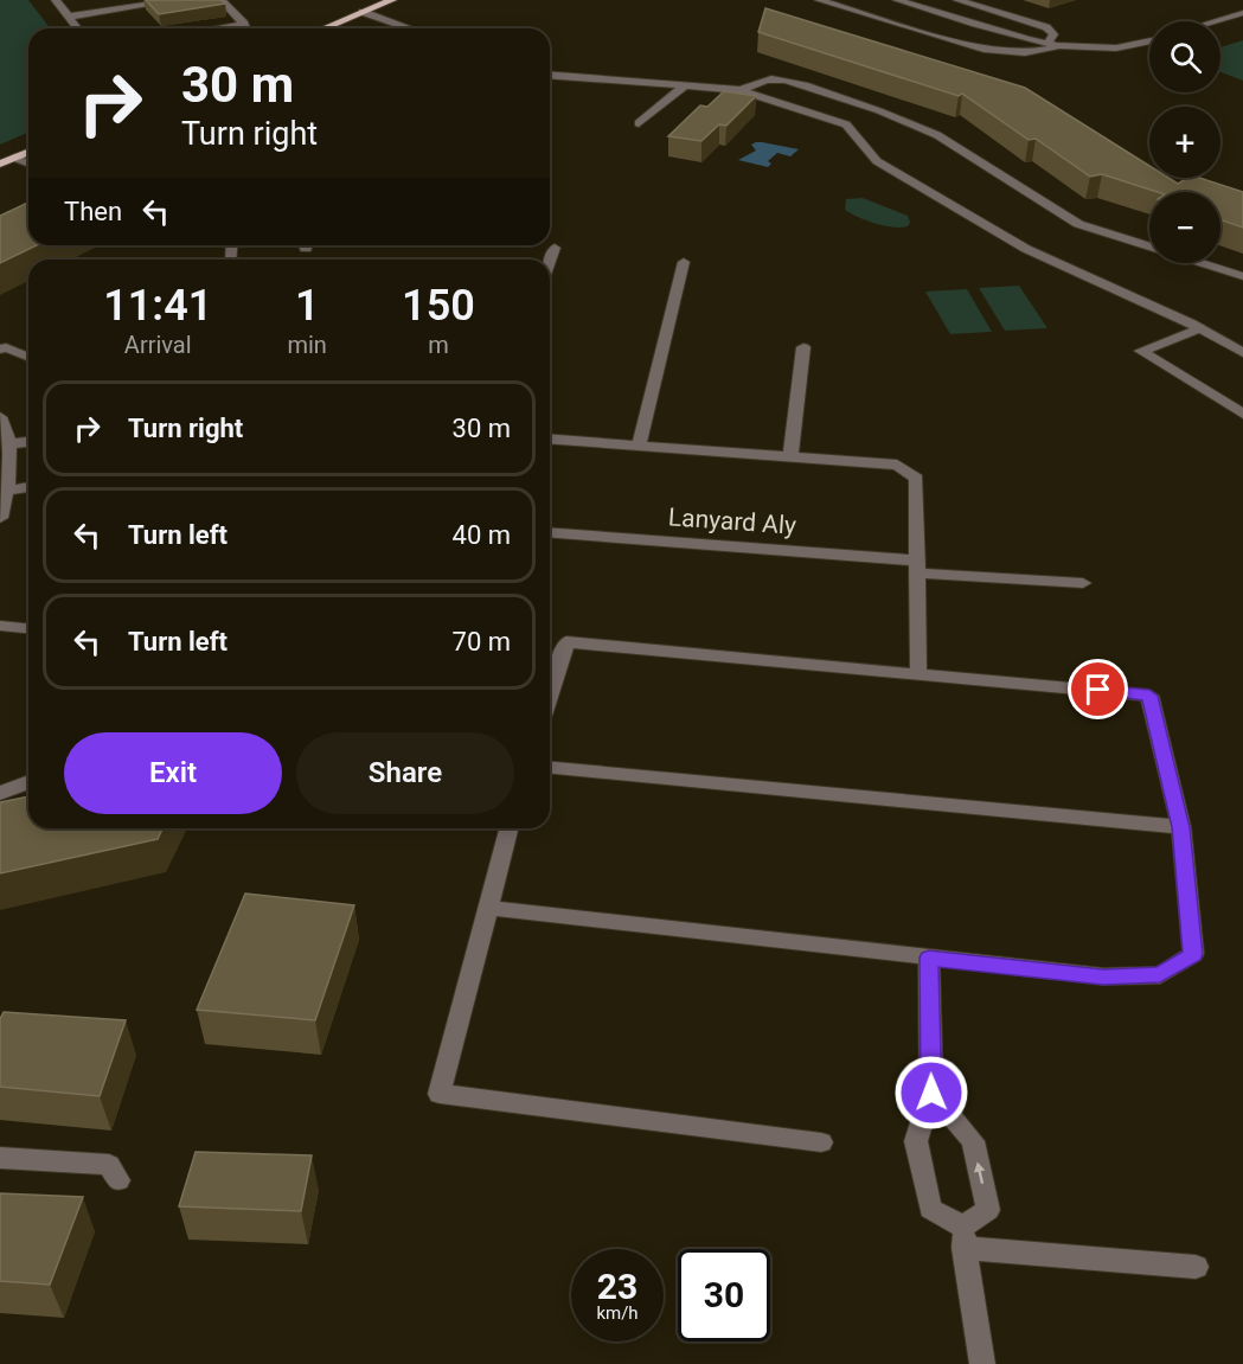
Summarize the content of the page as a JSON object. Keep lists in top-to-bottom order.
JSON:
{
  "streets": {
    "street": ["Lanyard Aly"]
  },
  "page": {
    "map_buttons": ["+", "−"],
    "turn": ["30 m", "Turn right"],
    "then": "Then",
    "eta": [
      "11:41",
      "Arrival",
      "1",
      "min",
      "150",
      "m"
    ],
    "list": [
      {
        "name": "Turn right",
        "value": "30 m"
      },
      {
        "name": "Turn left",
        "value": "40 m"
      },
      {
        "name": "Turn left",
        "value": "70 m"
      }
    ],
    "buttons": ["Exit", "Share"],
    "speed": "23 km/h",
    "limit": "30"
  }
}
